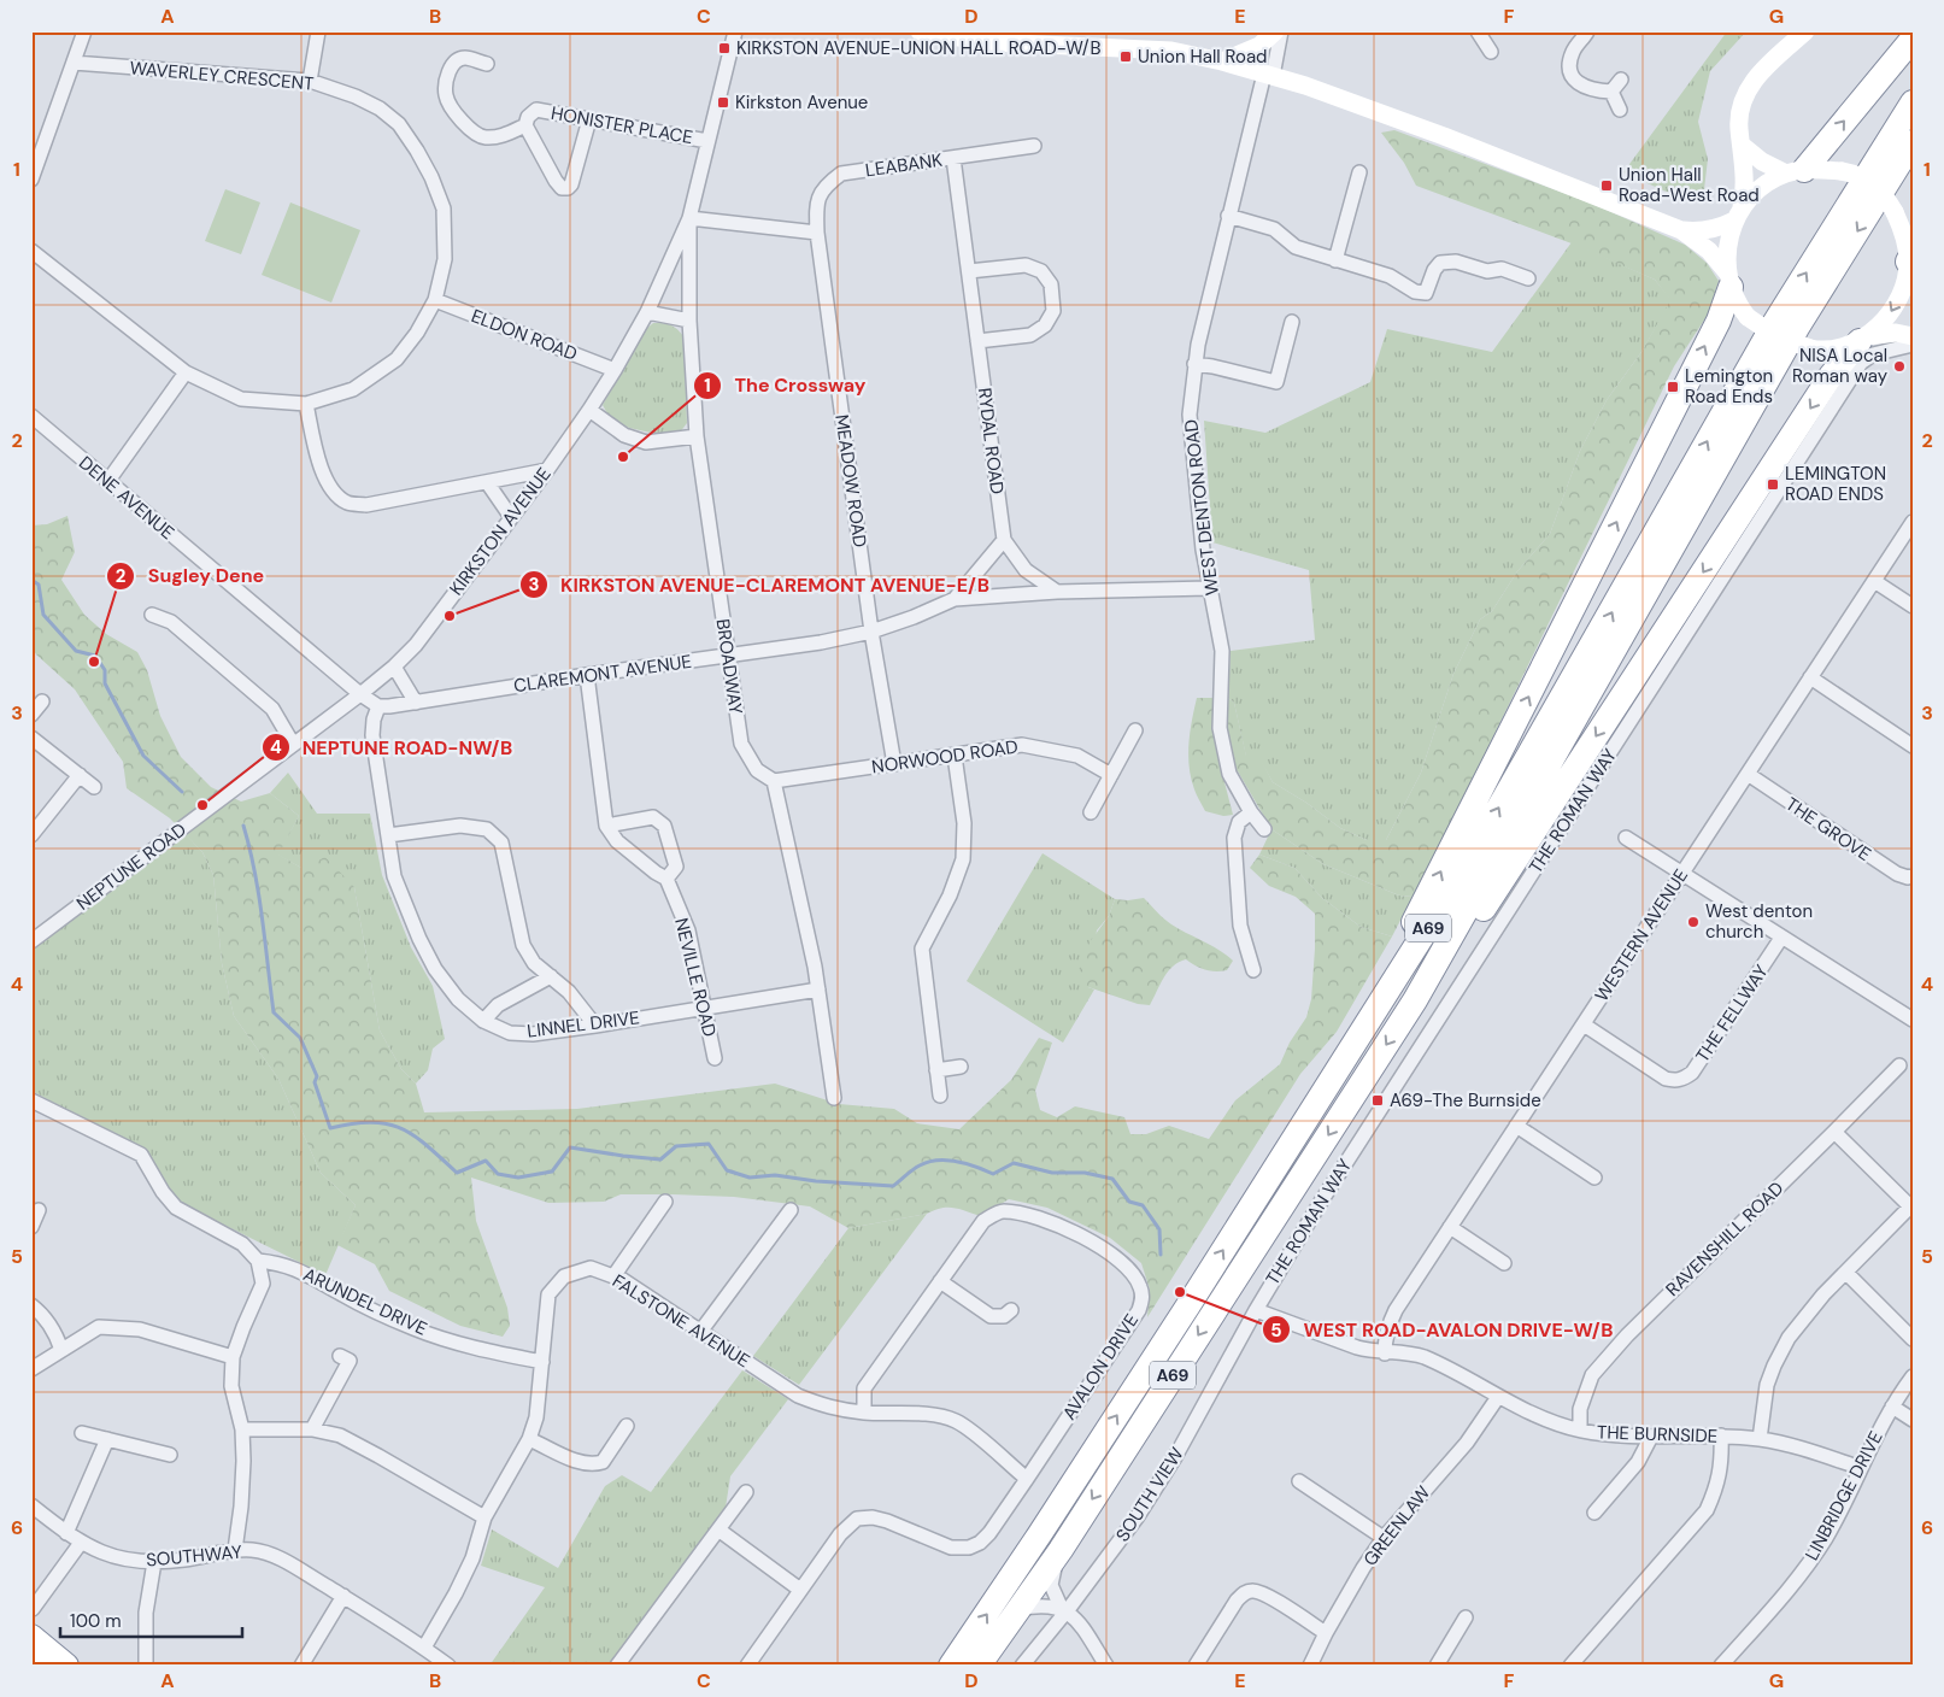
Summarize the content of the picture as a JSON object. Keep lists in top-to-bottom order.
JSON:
{
  "streets": {
    "highway": ["A69"],
    "street": [
      "WAVERLEY CRESCENT",
      "HONISTER PLACE",
      "LEABANK",
      "ELDON ROAD",
      "RYDAL ROAD",
      "MEADOW ROAD",
      "DENE AVENUE",
      "WEST DENTON ROAD",
      "KIRKSTON AVENUE",
      "BROADWAY",
      "CLAREMONT AVENUE",
      "NORWOOD ROAD",
      "THE ROMAN WAY",
      "THE GROVE",
      "NEPTUNE ROAD",
      "WESTERN AVENUE",
      "NEVILLE ROAD",
      "THE FELLWAY",
      "LINNEL DRIVE",
      "RAVENSHILL ROAD",
      "ARUNDEL DRIVE",
      "FALSTONE AVENUE",
      "AVALON DRIVE",
      "THE BURNSIDE",
      "SOUTH VIEW",
      "LINBRIDGE DRIVE",
      "GREENLAW",
      "SOUTHWAY"
    ]
  },
  "crossings": [
    ["WAVERLEY CRESCENT", "ELDON ROAD"],
    ["HONISTER PLACE", "KIRKSTON AVENUE"],
    ["LEABANK", "RYDAL ROAD"],
    ["LEABANK", "MEADOW ROAD"],
    ["ELDON ROAD", "KIRKSTON AVENUE"],
    ["MEADOW ROAD", "CLAREMONT AVENUE"],
    ["MEADOW ROAD", "NORWOOD ROAD"],
    ["DENE AVENUE", "KIRKSTON AVENUE"],
    ["DENE AVENUE", "CLAREMONT AVENUE"],
    ["DENE AVENUE", "LINNEL DRIVE"],
    ["WEST DENTON ROAD", "CLAREMONT AVENUE"],
    ["KIRKSTON AVENUE", "BROADWAY"],
    ["KIRKSTON AVENUE", "NEPTUNE ROAD"],
    ["BROADWAY", "CLAREMONT AVENUE"],
    ["BROADWAY", "NORWOOD ROAD"],
    ["CLAREMONT AVENUE", "LINNEL DRIVE"],
    ["THE ROMAN WAY", "THE BURNSIDE"],
    ["THE ROMAN WAY", "SOUTH VIEW"],
    ["THE GROVE", "WESTERN AVENUE"],
    ["WESTERN AVENUE", "THE FELLWAY"],
    ["WESTERN AVENUE", "THE BURNSIDE"],
    ["NEVILLE ROAD", "LINNEL DRIVE"],
    ["RAVENSHILL ROAD", "THE BURNSIDE"],
    ["ARUNDEL DRIVE", "FALSTONE AVENUE"],
    ["FALSTONE AVENUE", "AVALON DRIVE"],
    ["FALSTONE AVENUE", "SOUTHWAY"],
    ["THE BURNSIDE", "SOUTH VIEW"],
    ["THE BURNSIDE", "LINBRIDGE DRIVE"],
    ["THE BURNSIDE", "GREENLAW"]
  ],
  "places": {
    "transit": [
      "KIRKSTON AVENUE-UNION HALL ROAD-W/B",
      "Union Hall Road",
      "Kirkston Avenue",
      "Union Hall Road-West Road",
      "Lemington Road Ends",
      "LEMINGTON ROAD ENDS",
      "A69-The Burnside"
    ],
    "other": [
      "NISA Local Roman way",
      "The Crossway",
      "KIRKSTON AVENUE-CLAREMONT AVENUE-E/B",
      "Sugley Dene",
      "NEPTUNE ROAD-NW/B",
      "West denton church",
      "WEST ROAD-AVALON DRIVE-W/B"
    ]
  },
  "scale_bar": "100 m",
  "grid": {
    "columns": [
      "A",
      "B",
      "C",
      "D",
      "E",
      "F",
      "G"
    ],
    "rows": [
      "1",
      "2",
      "3",
      "4",
      "5",
      "6"
    ]
  }
}
